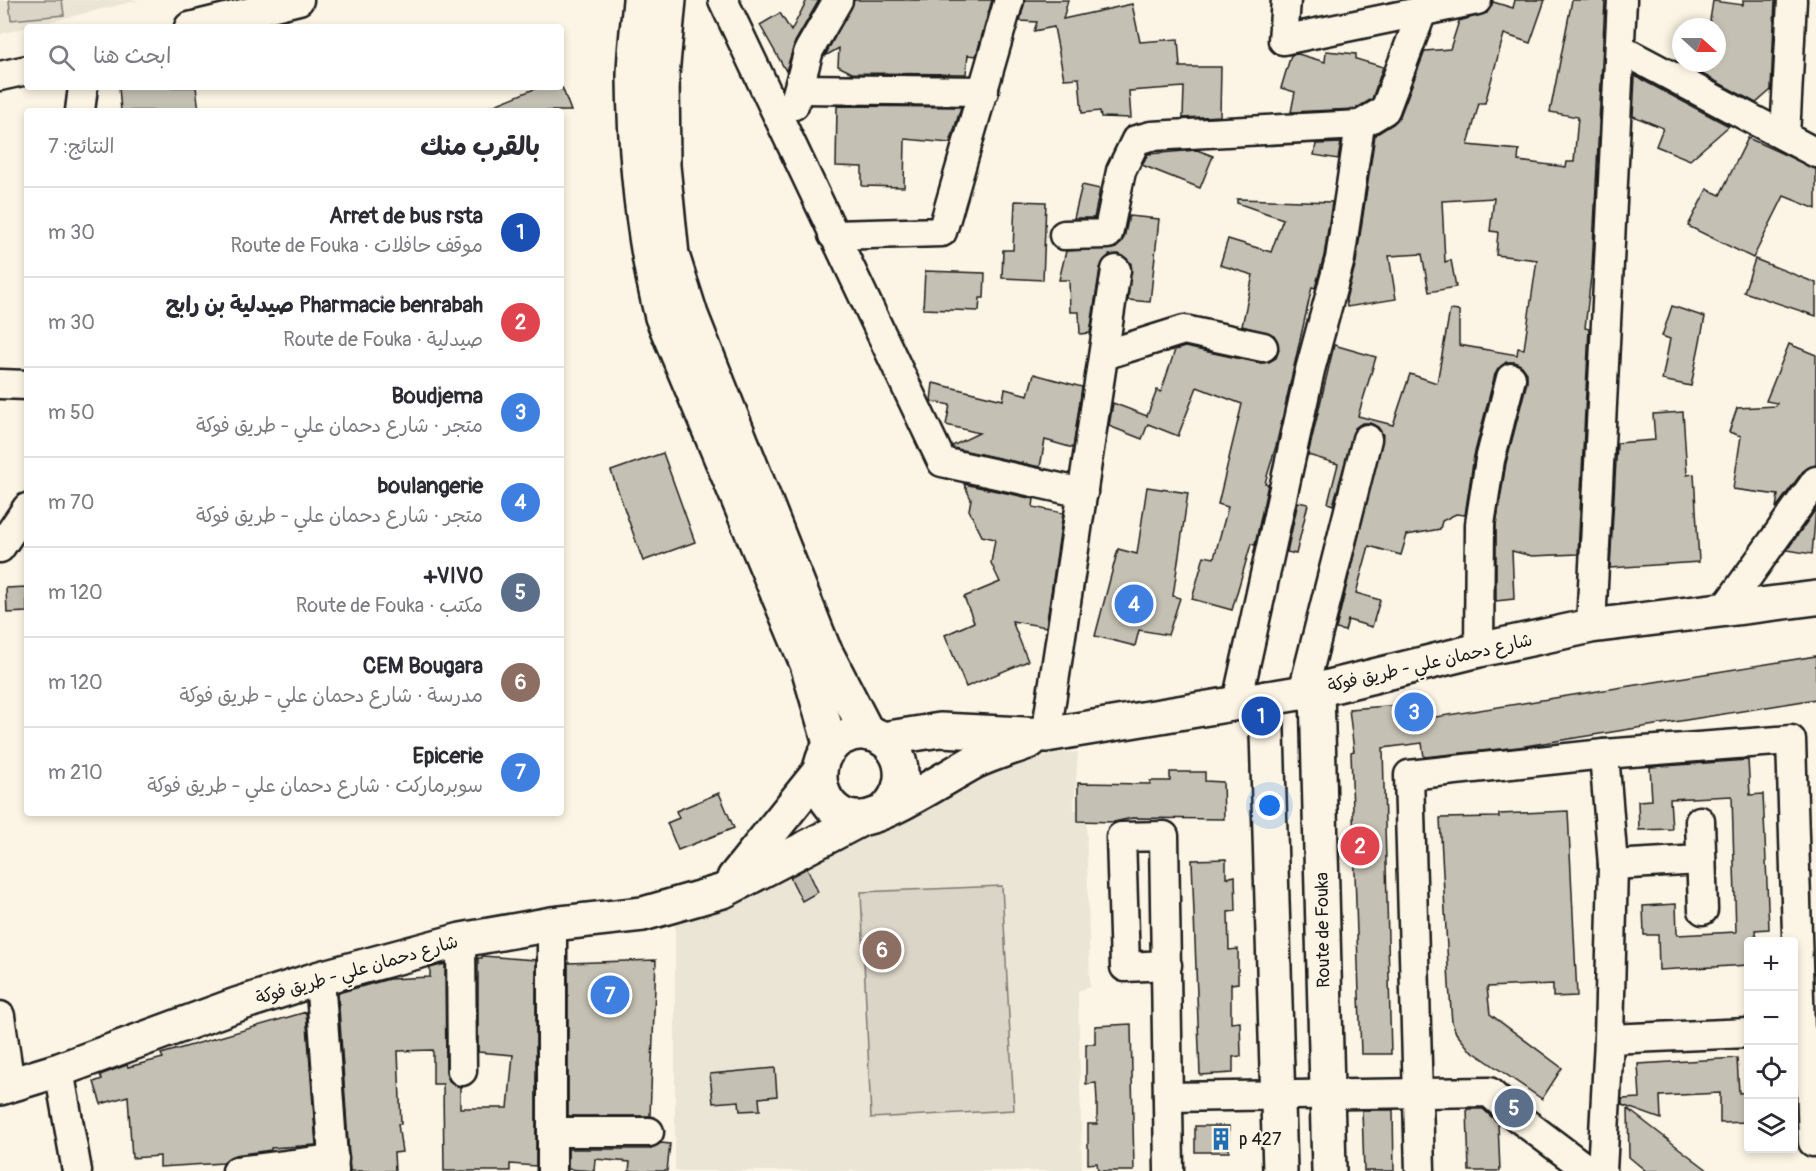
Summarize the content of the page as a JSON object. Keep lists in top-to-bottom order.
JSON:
{
  "streets": {
    "main road": ["شارع دحمان علي - طريق فوكة", "Route de Fouka"]
  },
  "crossings": [
    ["شارع دحمان علي - طريق فوكة", "Route de Fouka"]
  ],
  "places": {
    "building": ["p 427"]
  },
  "north": "right",
  "page": {
    "search": "ابحث هنا",
    "heading": ["بالقرب منك", "النتائج: 7"],
    "list": [
      {
        "mark": "1",
        "name": "Arret de bus rsta",
        "note": "موقف حافلات · Route de Fouka",
        "value": "30 m"
      },
      {
        "mark": "2",
        "name": "Pharmacie benrabah صيدلية بن رابح",
        "note": "صيدلية · Route de Fouka",
        "value": "30 m"
      },
      {
        "mark": "3",
        "name": "Boudjema",
        "note": "متجر · شارع دحمان علي - طريق فوكة",
        "value": "50 m"
      },
      {
        "mark": "4",
        "name": "boulangerie",
        "note": "متجر · شارع دحمان علي - طريق فوكة",
        "value": "70 m"
      },
      {
        "mark": "5",
        "name": "VIVO+",
        "note": "مكتب · Route de Fouka",
        "value": "120 m"
      },
      {
        "mark": "6",
        "name": "CEM Bougara",
        "note": "مدرسة · شارع دحمان علي - طريق فوكة",
        "value": "120 m"
      },
      {
        "mark": "7",
        "name": "Epicerie",
        "note": "سوبرماركت · شارع دحمان علي - طريق فوكة",
        "value": "210 m"
      }
    ],
    "pins": [
      "4",
      "3",
      "1",
      "2",
      "6",
      "7",
      "5"
    ],
    "map_buttons": ["+", "−"]
  }
}
